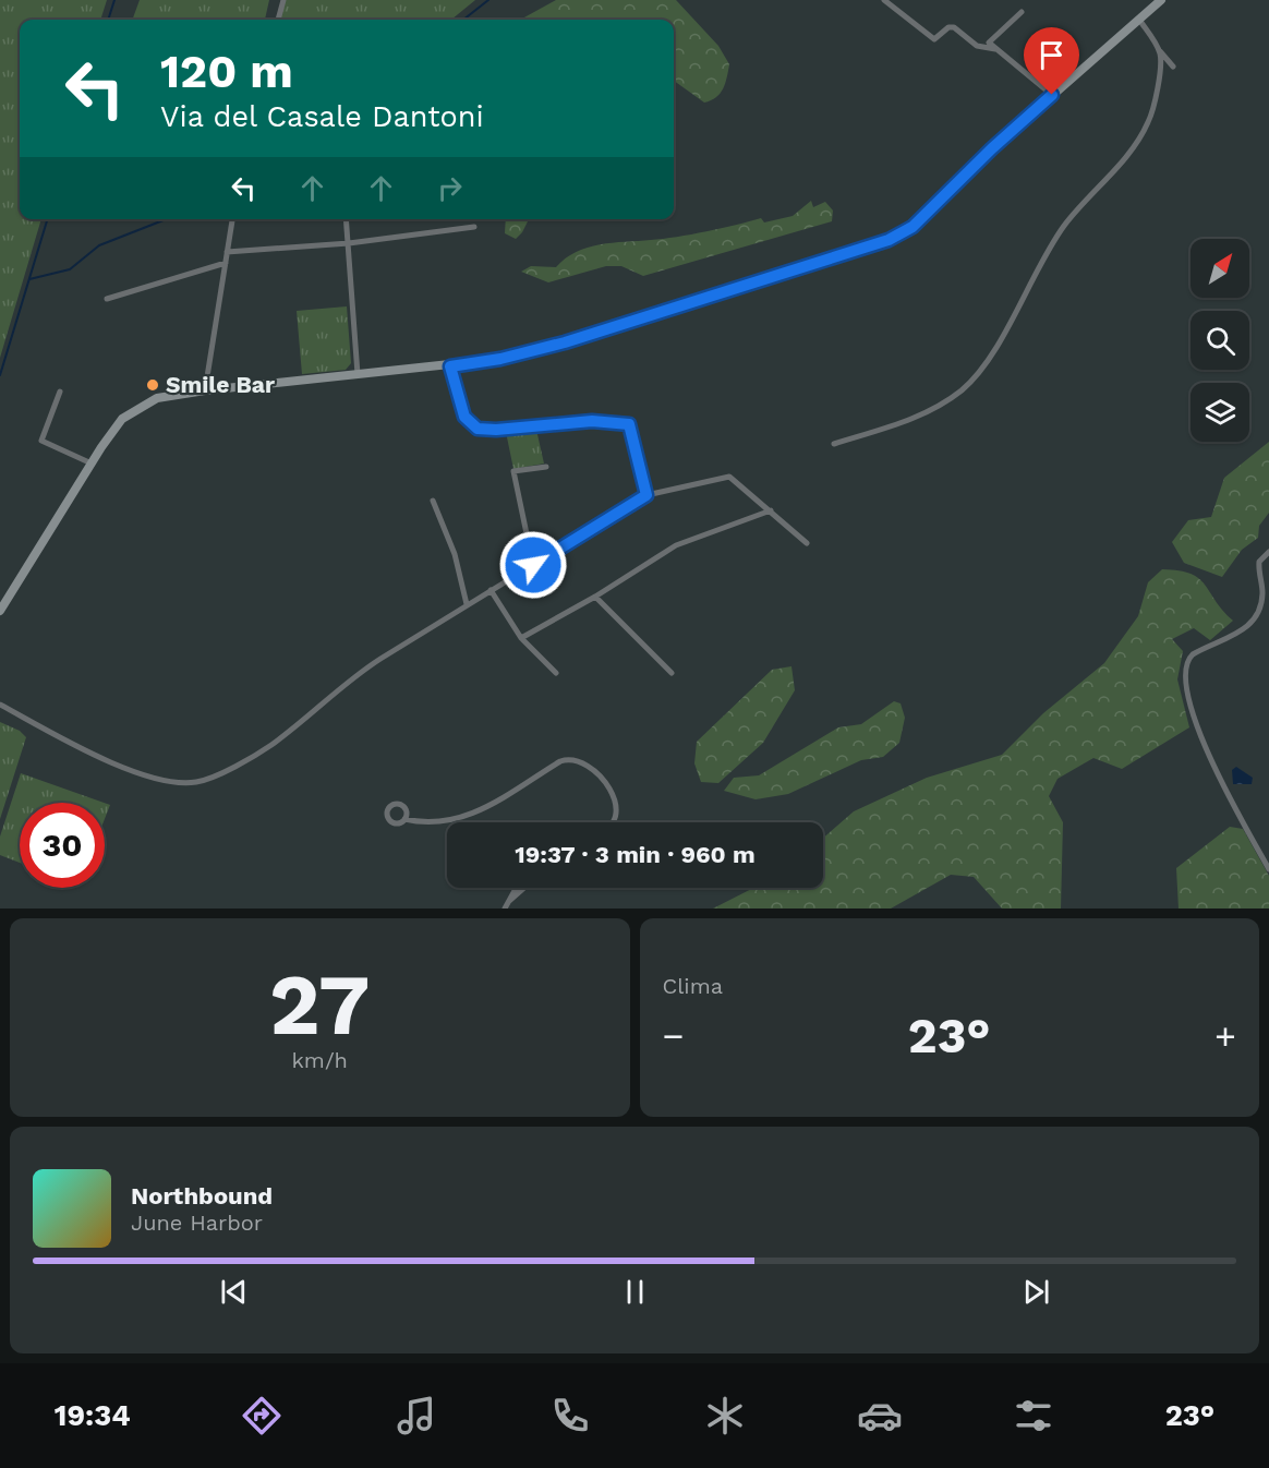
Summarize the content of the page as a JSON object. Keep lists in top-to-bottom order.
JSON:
{
  "places": ["Smile Bar"],
  "north": "top right",
  "page": {
    "turn": ["120 m", "Via del Casale Dantoni"],
    "limit": "30",
    "trip": "19:37 · 3 min · 960 m",
    "tile": [
      ["27", "km/h"],
      "Clima"
    ],
    "heat": ["−", "23°", "+"],
    "song": ["Northbound", "June Harbor"],
    "tabs": ["19:34", "23°"]
  }
}
